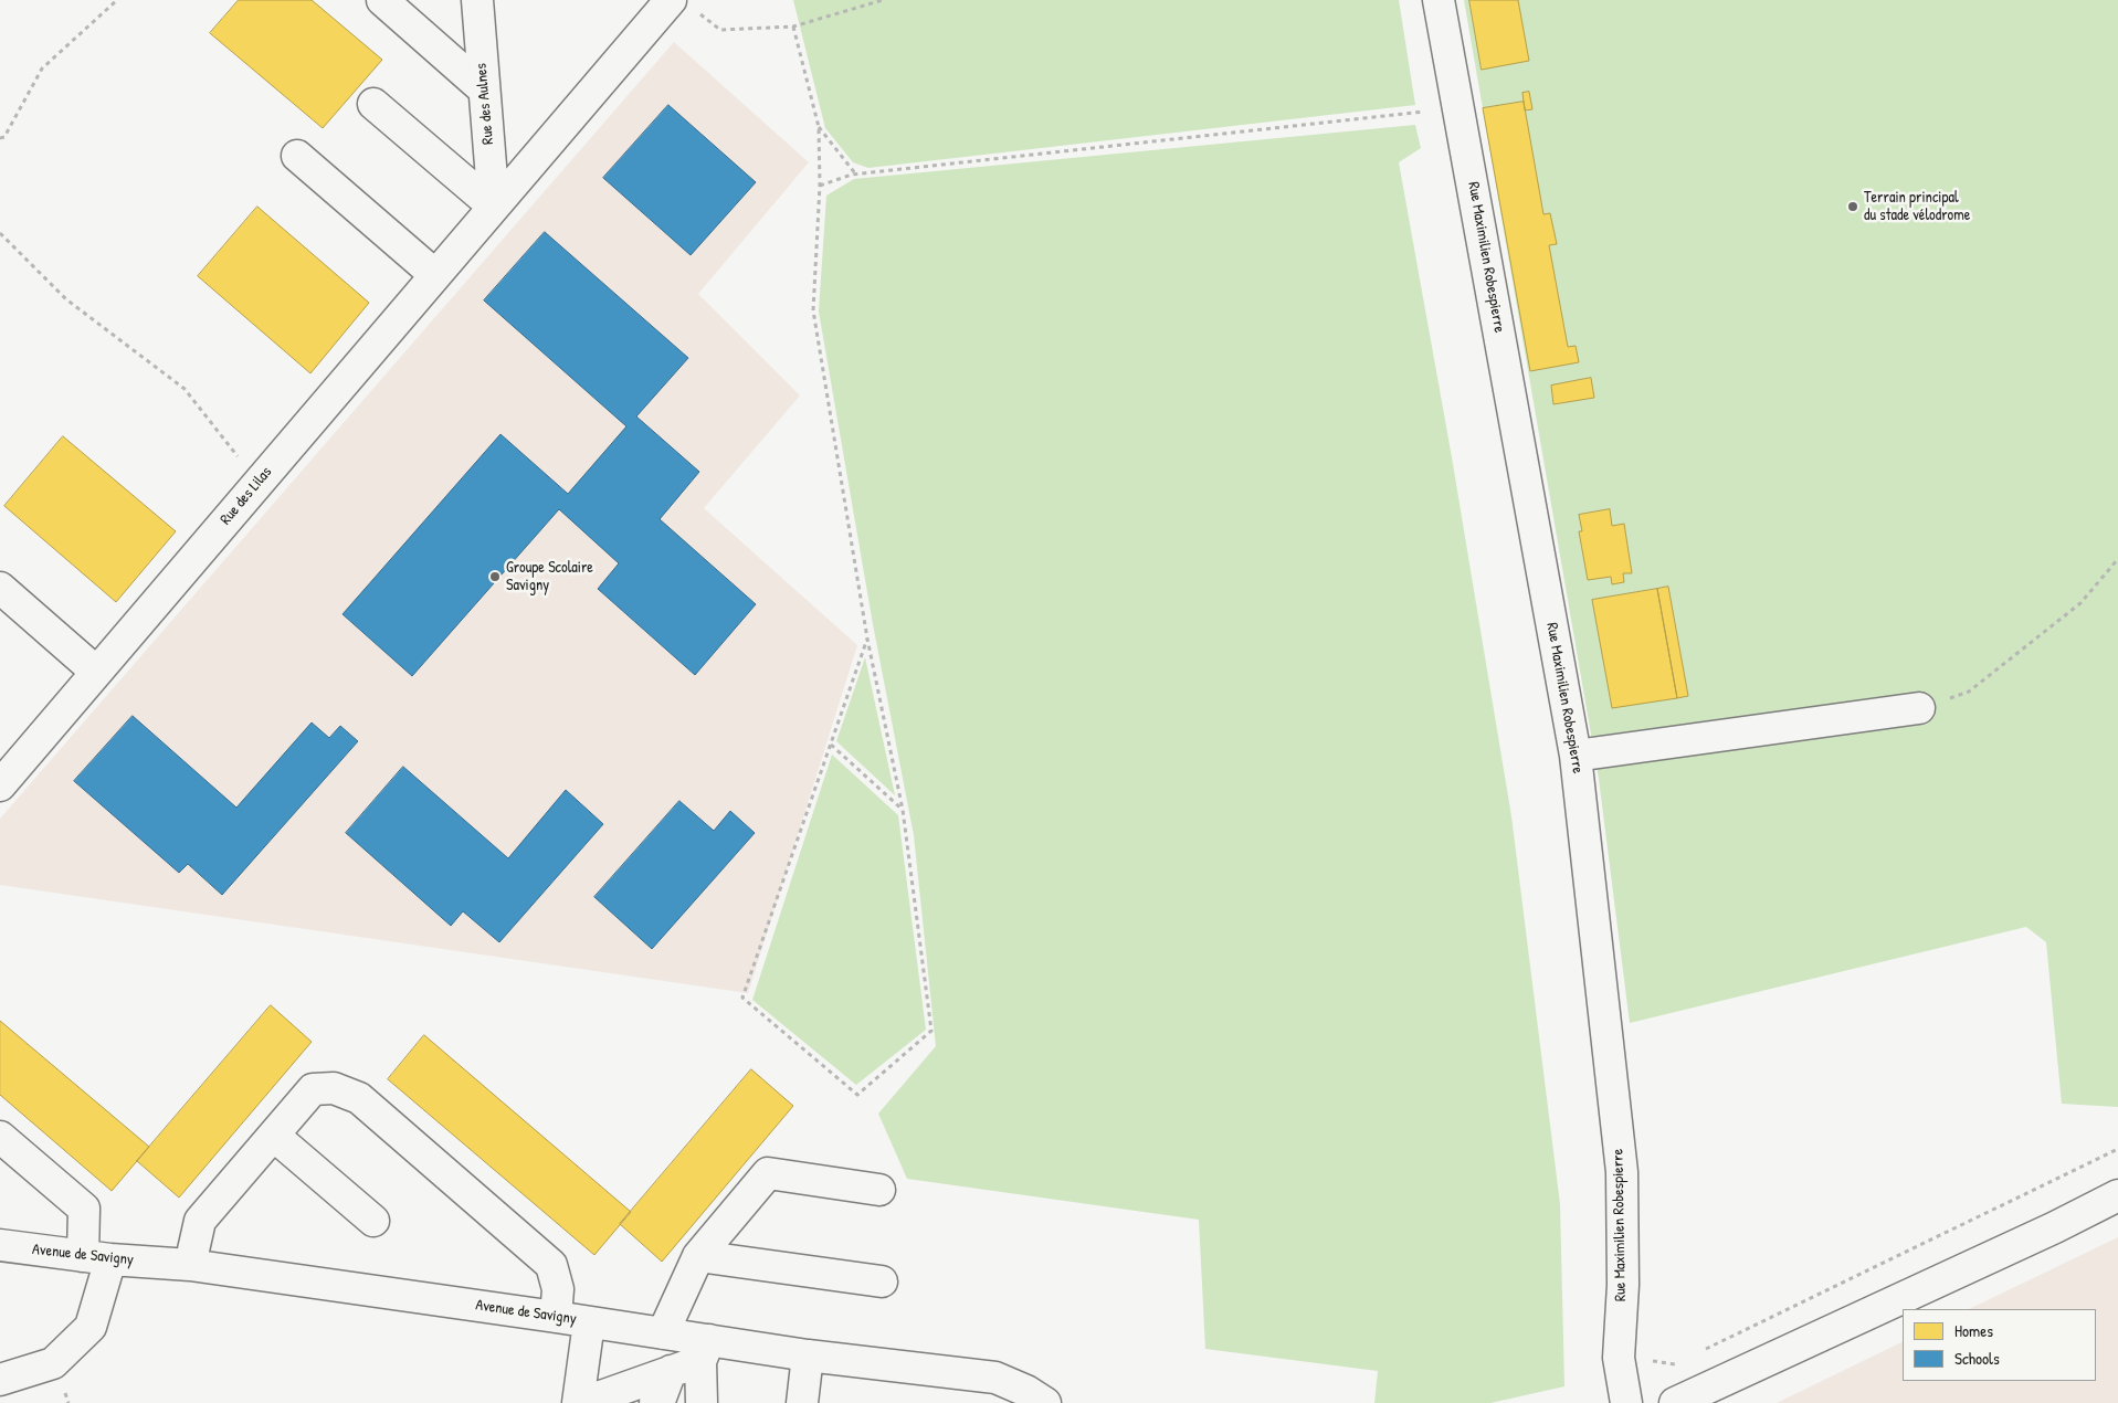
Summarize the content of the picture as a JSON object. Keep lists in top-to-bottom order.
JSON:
{
  "streets": {
    "street": [
      "Rue des Aulnes",
      "Rue Maximilien Robespierre",
      "Rue des Lilas",
      "Avenue de Savigny"
    ]
  },
  "crossings": [
    ["Rue des Aulnes", "Rue des Lilas"]
  ],
  "places": ["Terrain principal du stade vélodrome", "Groupe Scolaire Savigny"],
  "legend": ["Homes", "Schools"]
}
